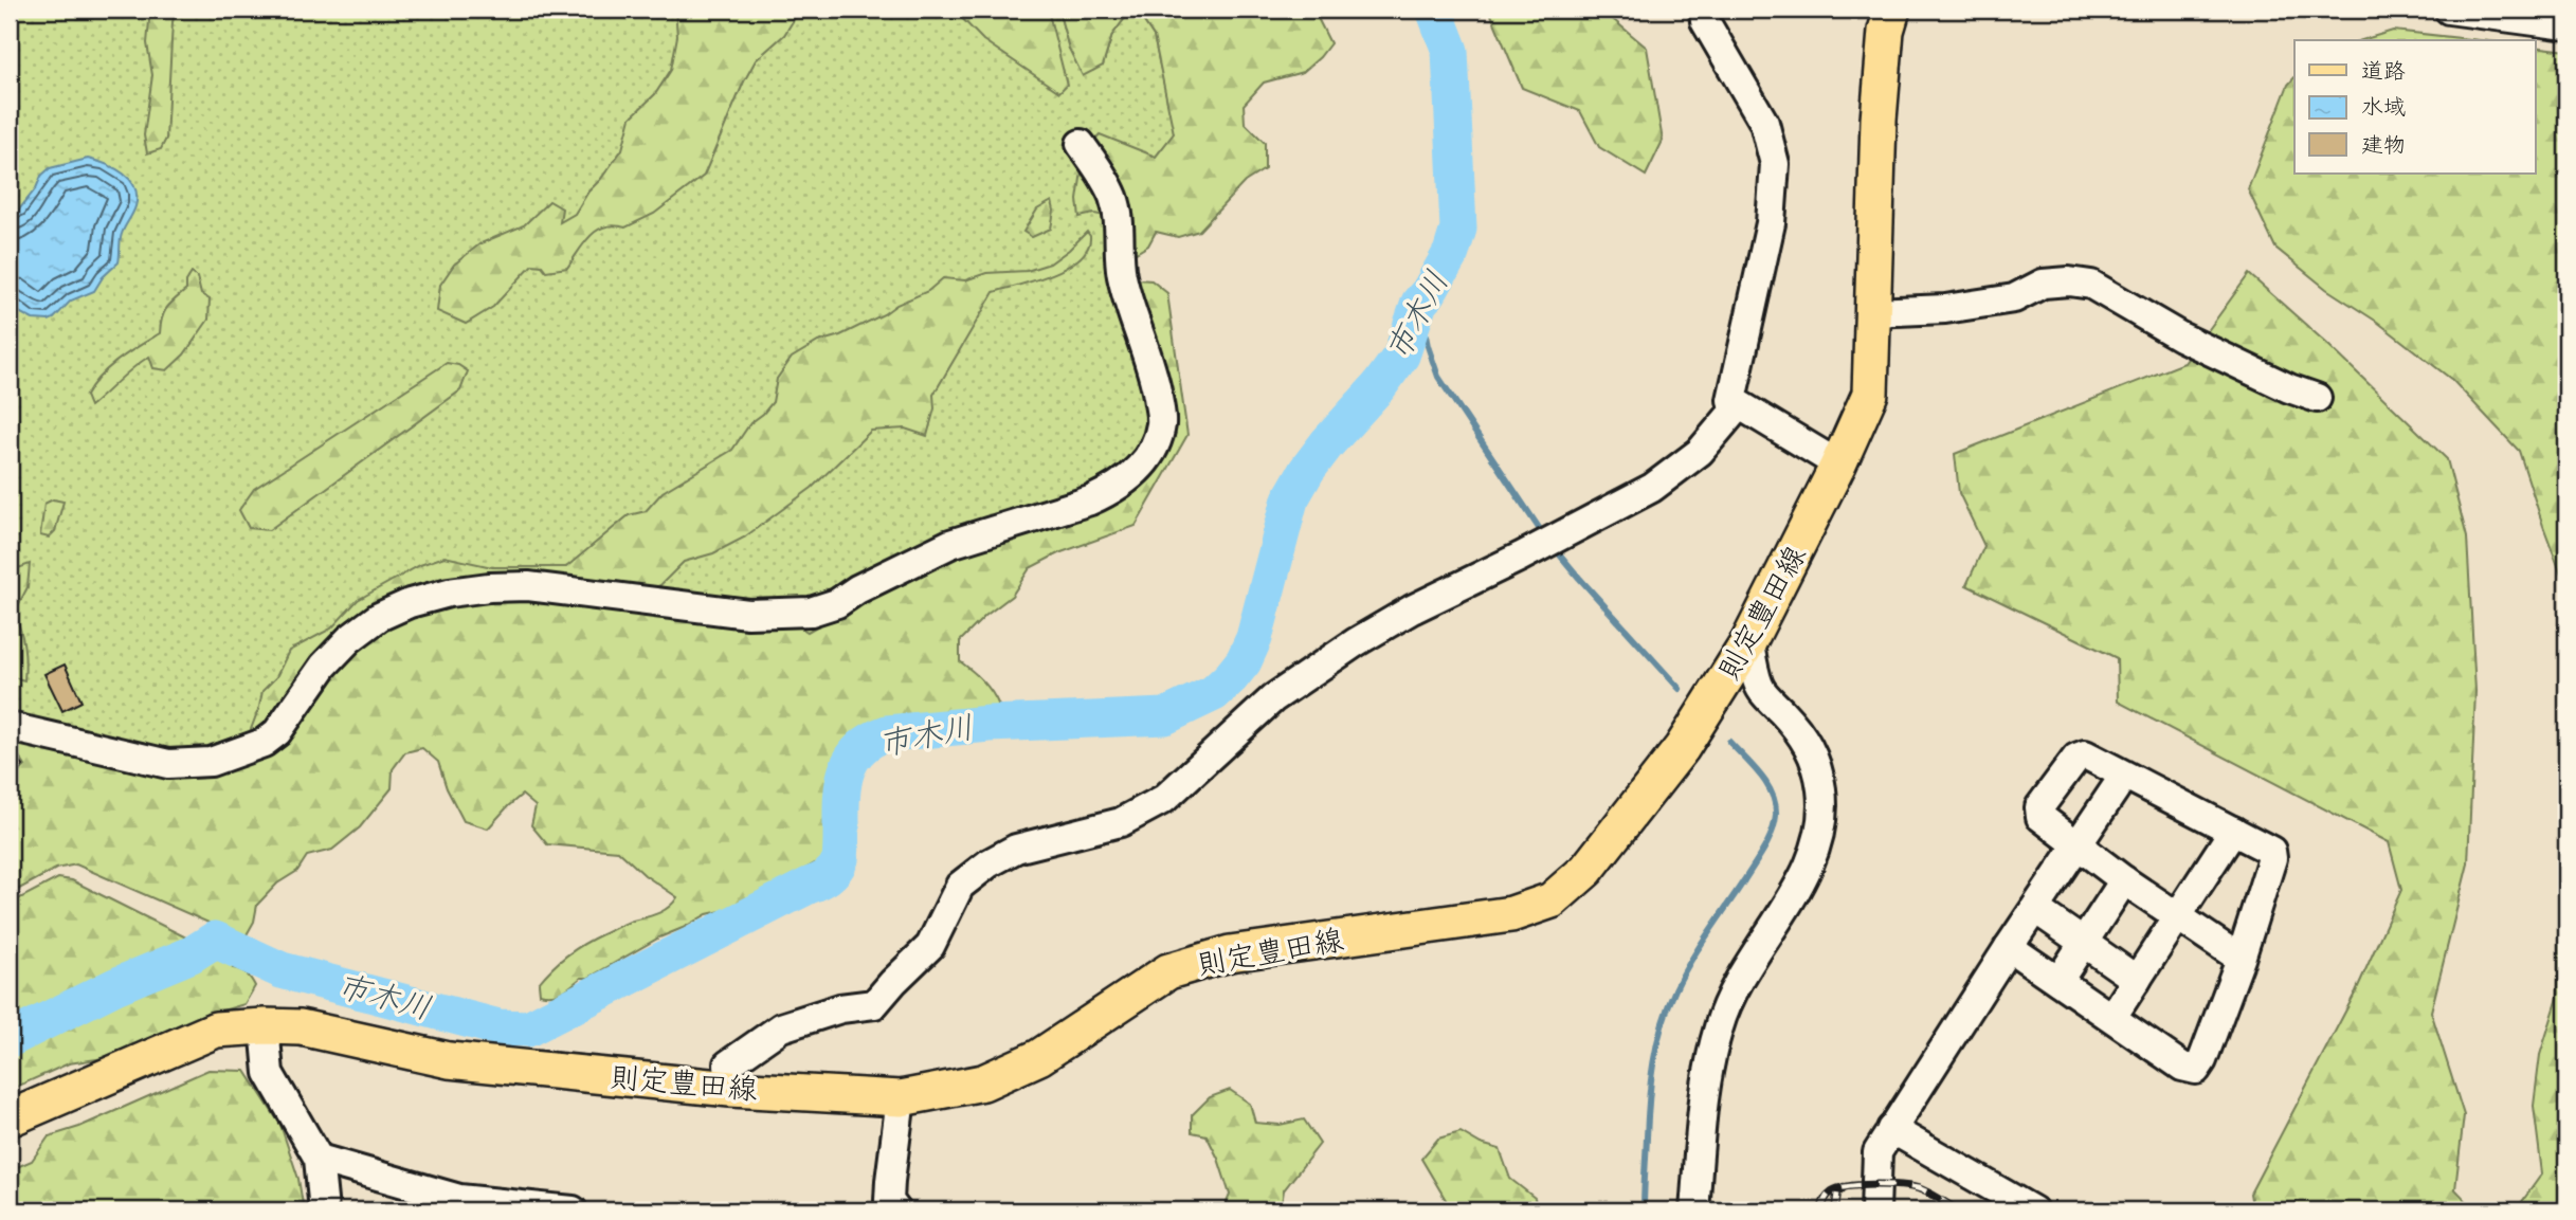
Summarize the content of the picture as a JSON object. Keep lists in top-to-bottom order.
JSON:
{
  "streets": {
    "main road": ["則定豊田線"]
  },
  "water": ["市木川"],
  "legend": ["道路", "水域", "建物"]
}
